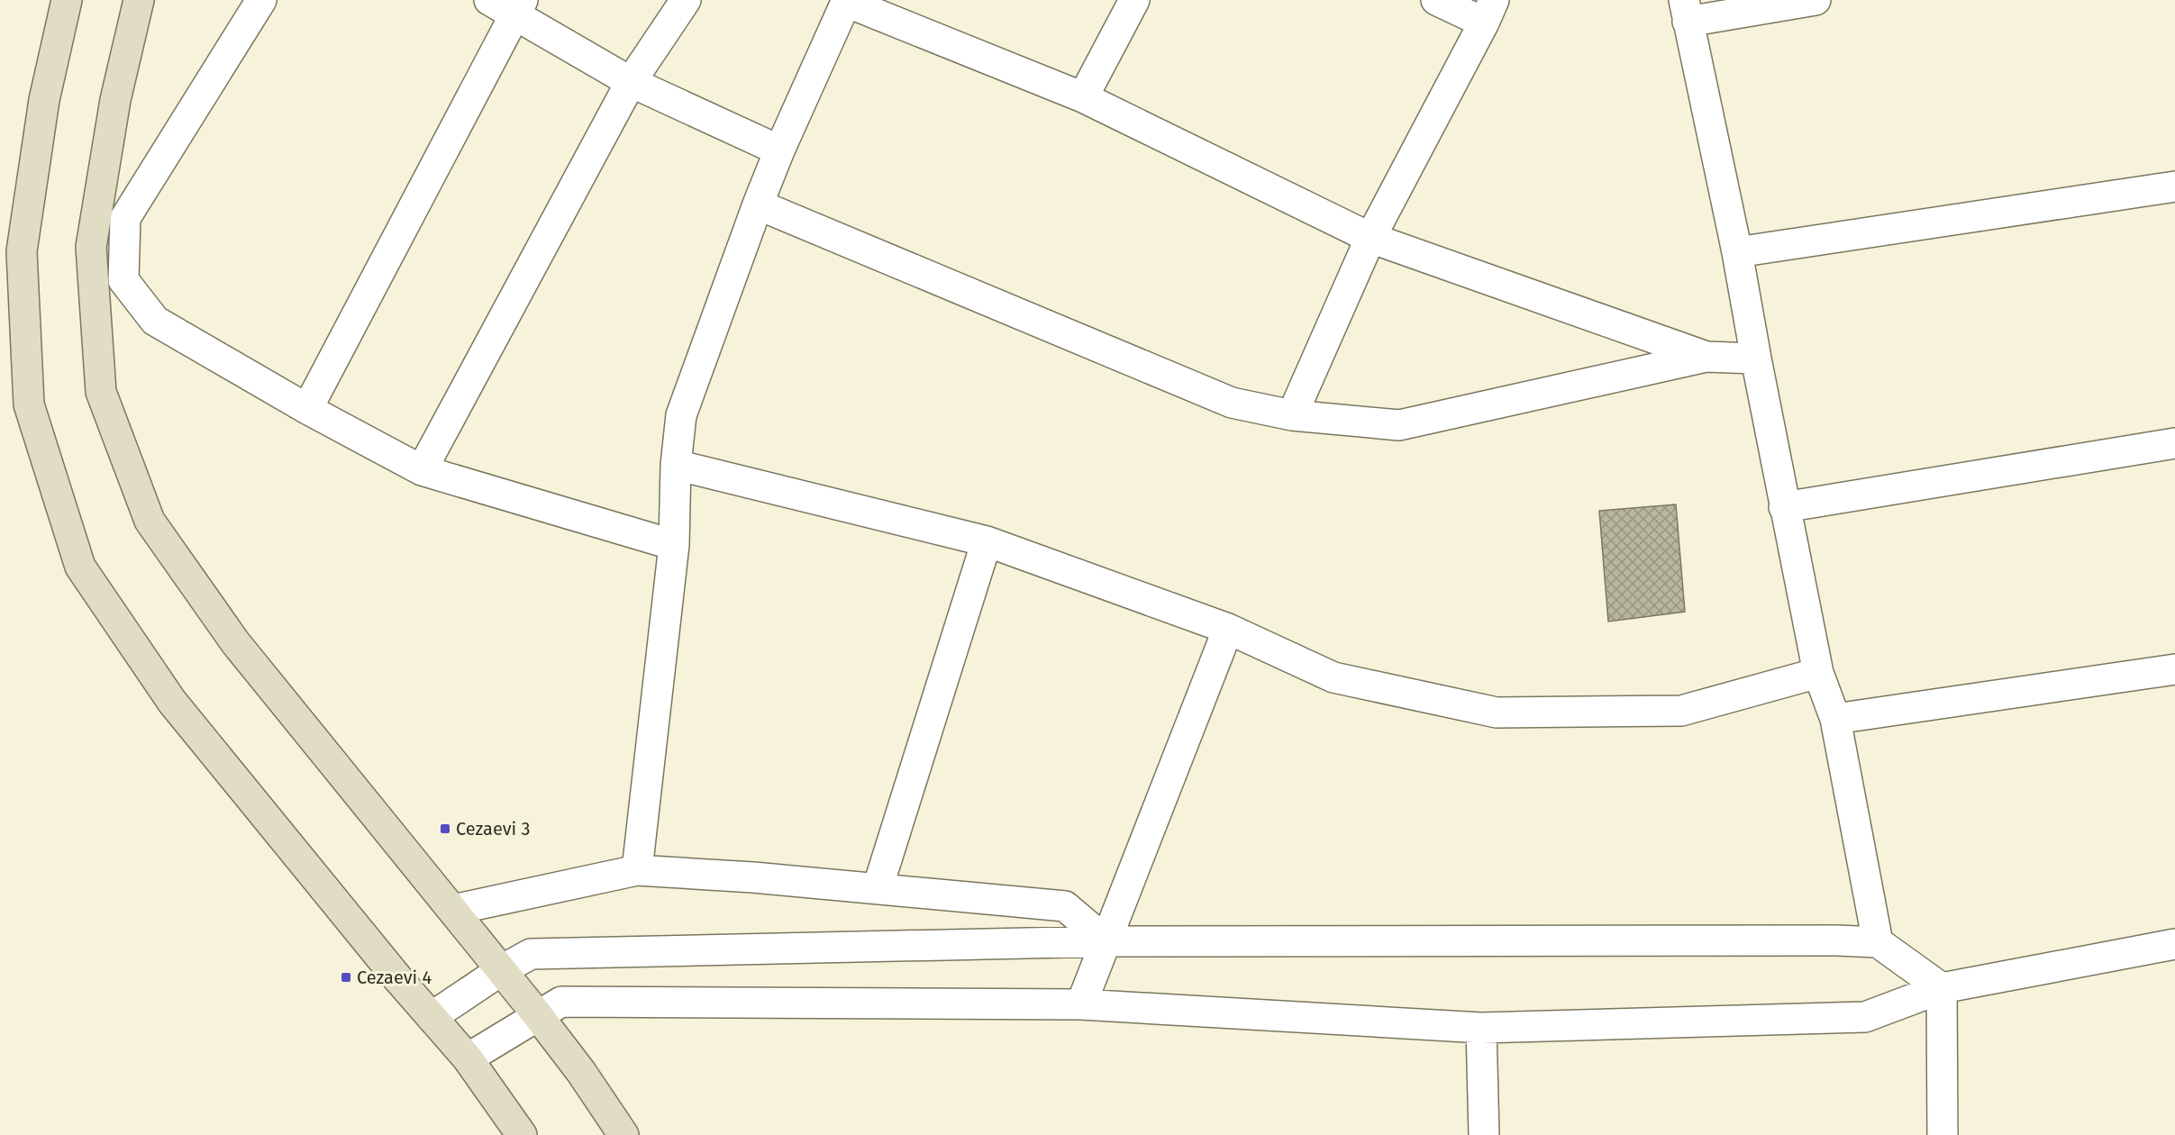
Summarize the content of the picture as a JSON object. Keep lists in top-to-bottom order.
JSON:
{
  "places": {
    "transit": ["Cezaevi 3", "Cezaevi 4"]
  }
}
